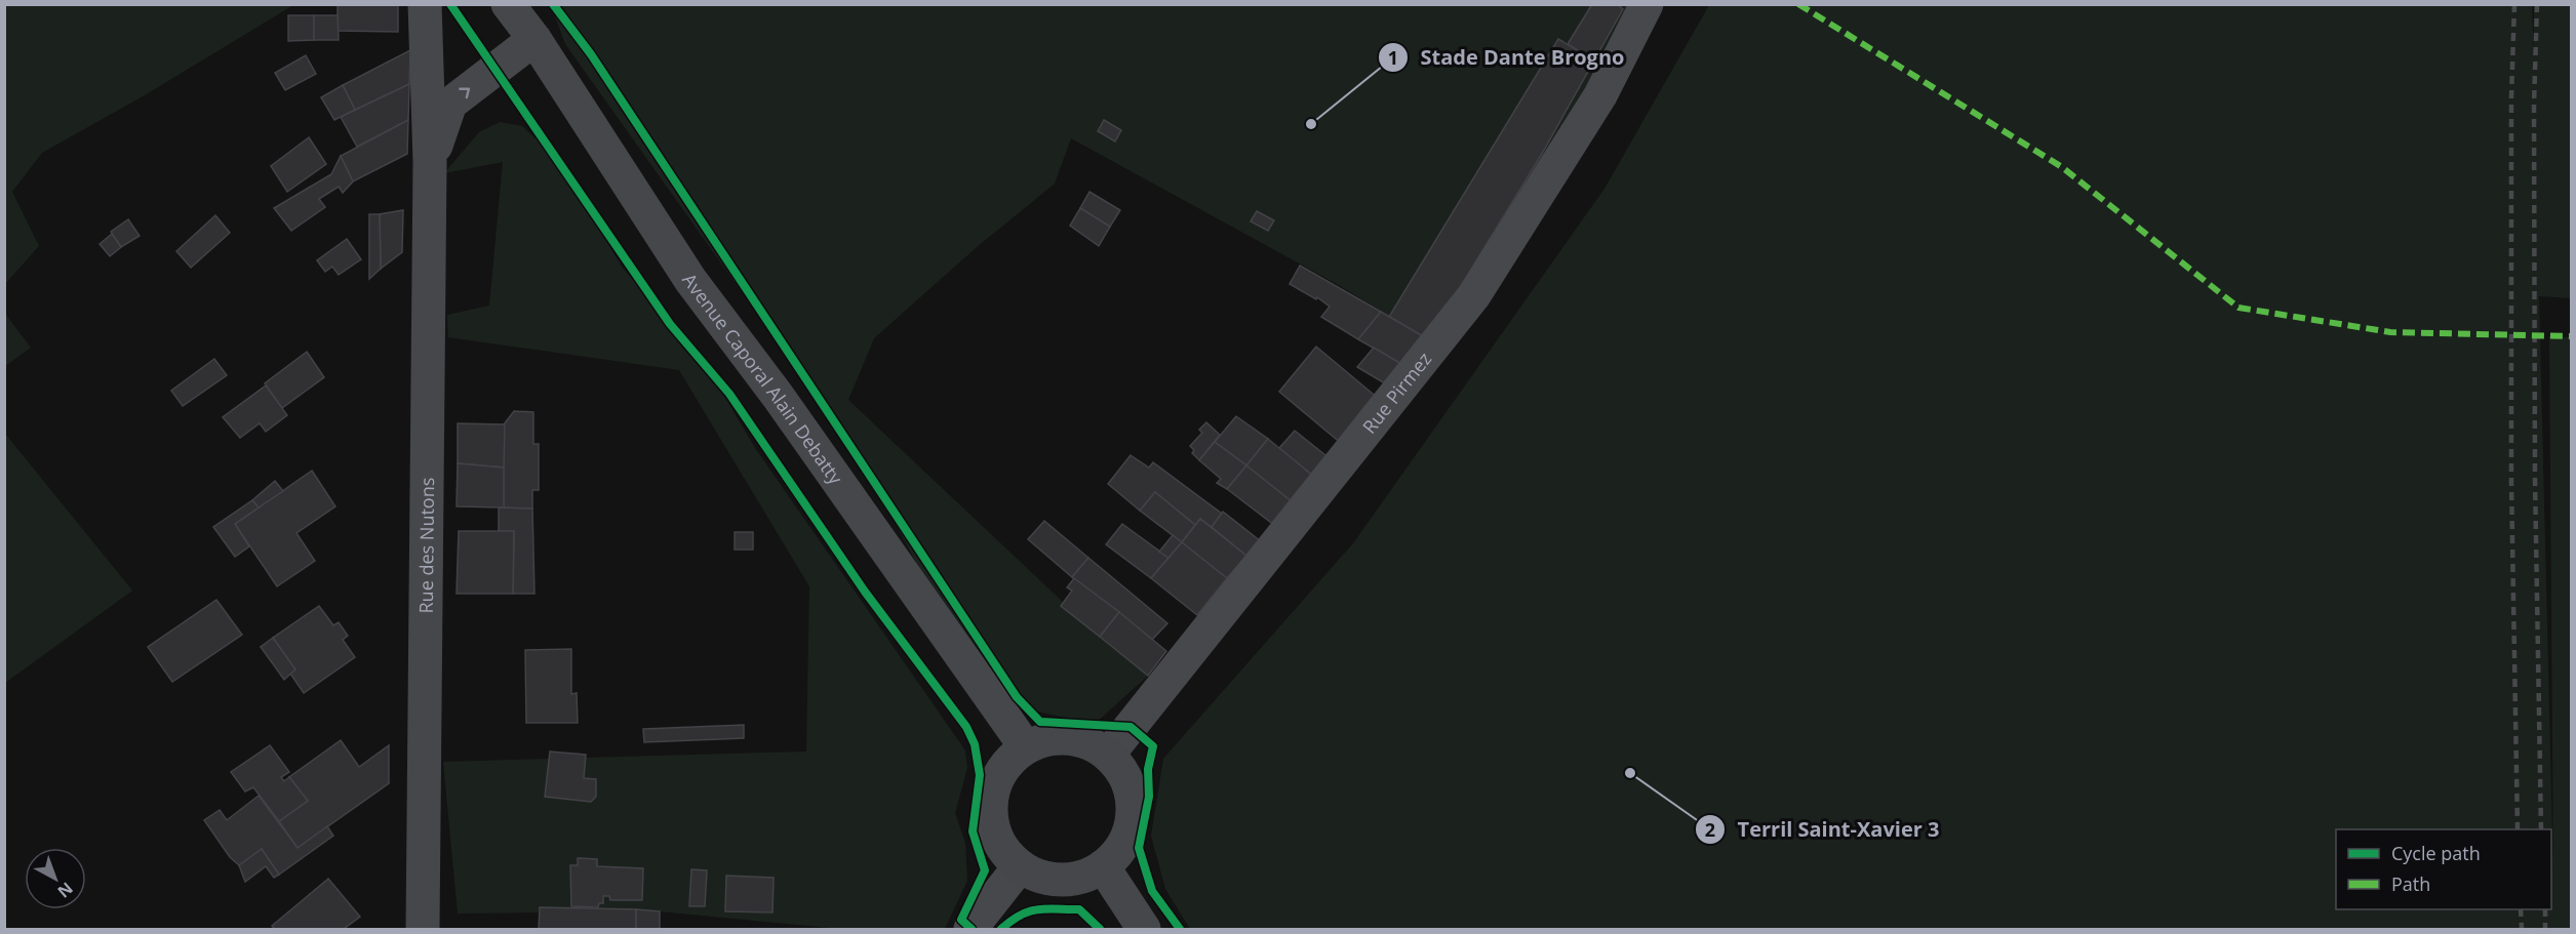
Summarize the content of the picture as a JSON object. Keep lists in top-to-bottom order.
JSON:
{
  "streets": {
    "main road": ["Avenue Caporal Alain Debatty", "Rue des Nutons"],
    "street": ["Rue Pirmez"]
  },
  "crossings": [
    ["Avenue Caporal Alain Debatty", "Rue Pirmez"],
    ["Avenue Caporal Alain Debatty", "Rue des Nutons"]
  ],
  "places": ["Stade Dante Brogno", "Terril Saint-Xavier 3"],
  "legend": ["Cycle path", "Path"],
  "north": "bottom right"
}
